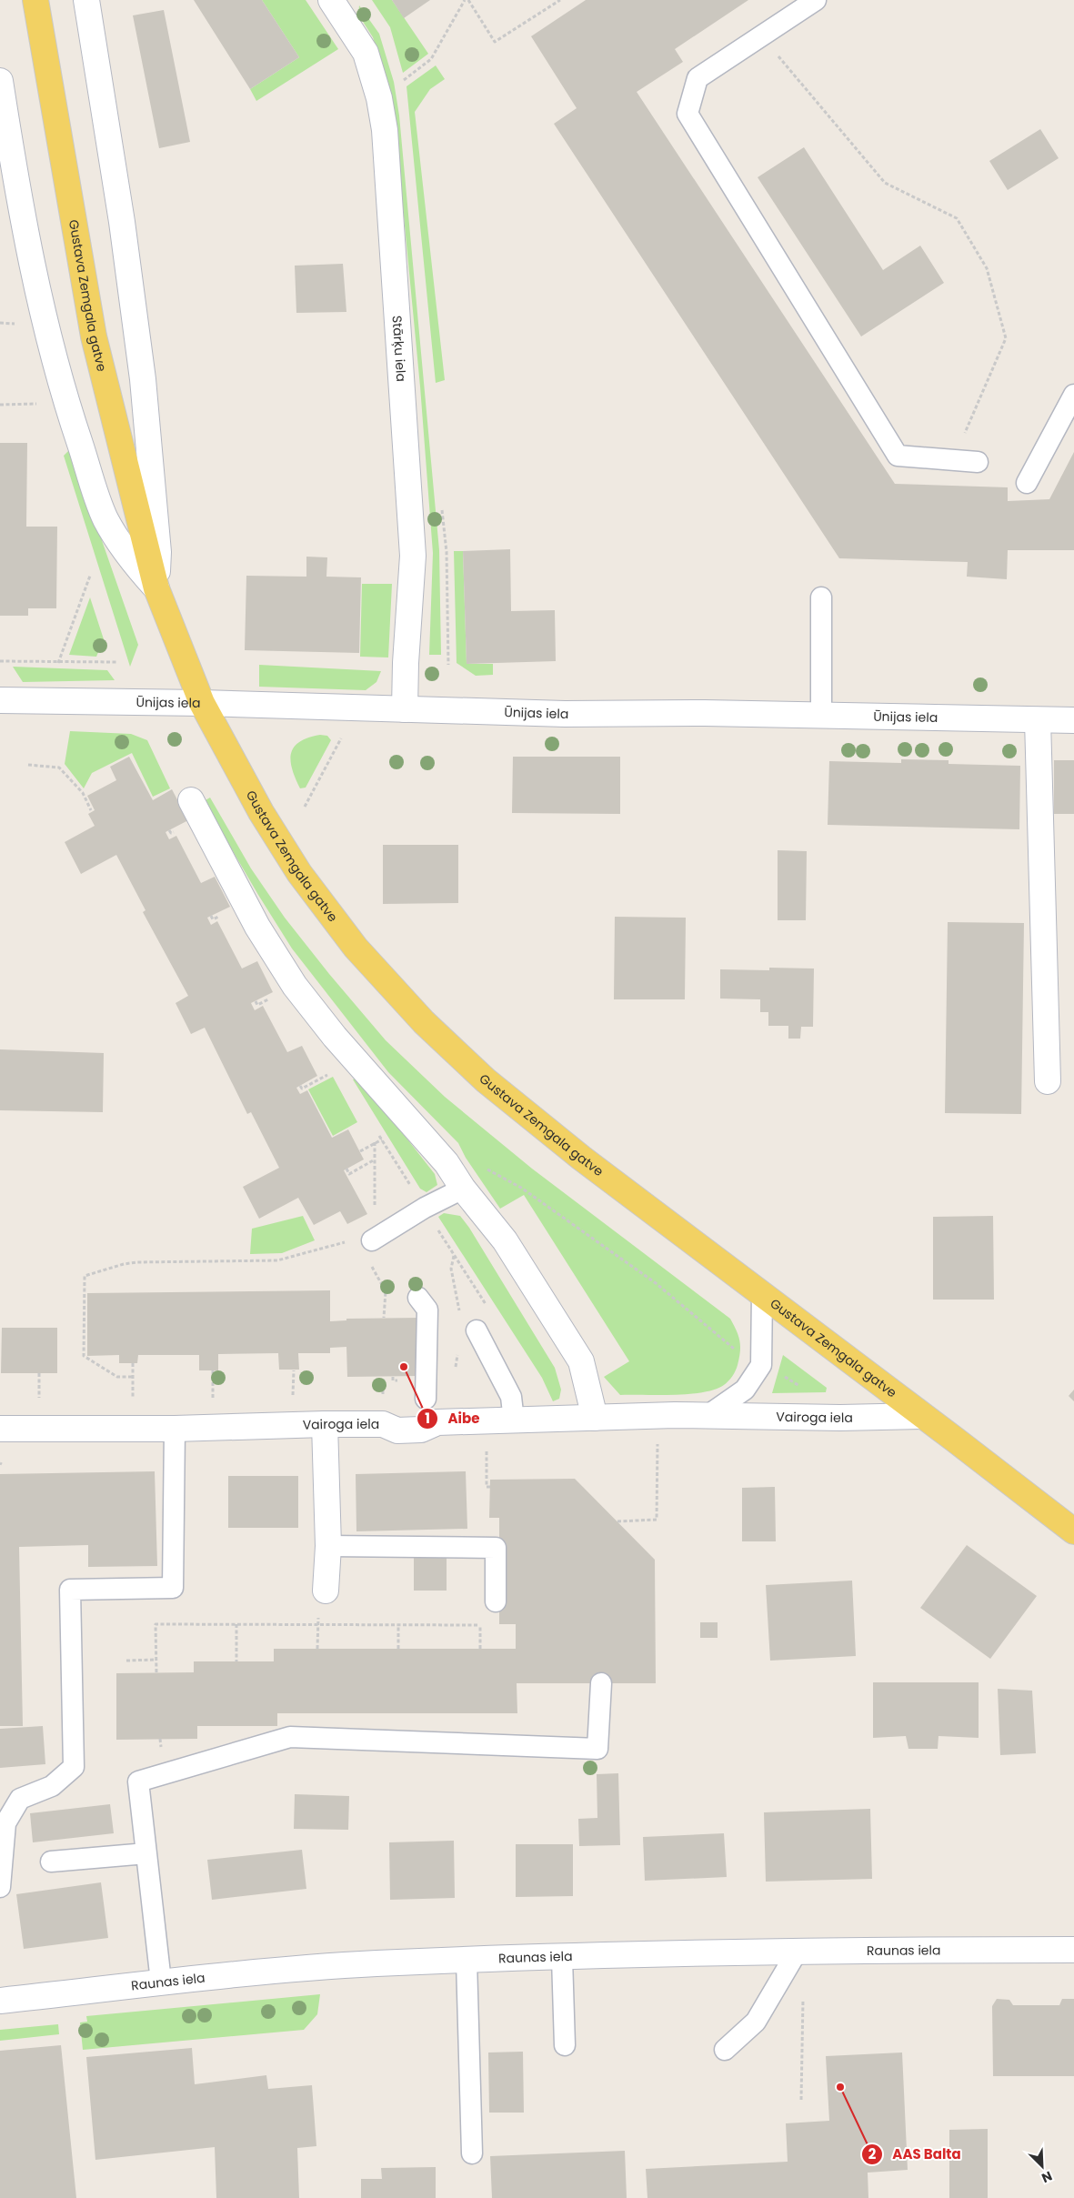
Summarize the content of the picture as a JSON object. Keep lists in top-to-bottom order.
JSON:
{
  "streets": {
    "main road": ["Gustava Zemgala gatve"],
    "street": [
      "Stārķu iela",
      "Ūnijas iela",
      "Vairoga iela",
      "Raunas iela"
    ]
  },
  "crossings": [
    ["Gustava Zemgala gatve", "Ūnijas iela"],
    ["Gustava Zemgala gatve", "Vairoga iela"],
    ["Stārķu iela", "Ūnijas iela"]
  ],
  "places": ["Aibe", "AAS Balta"],
  "north": "bottom right"
}
